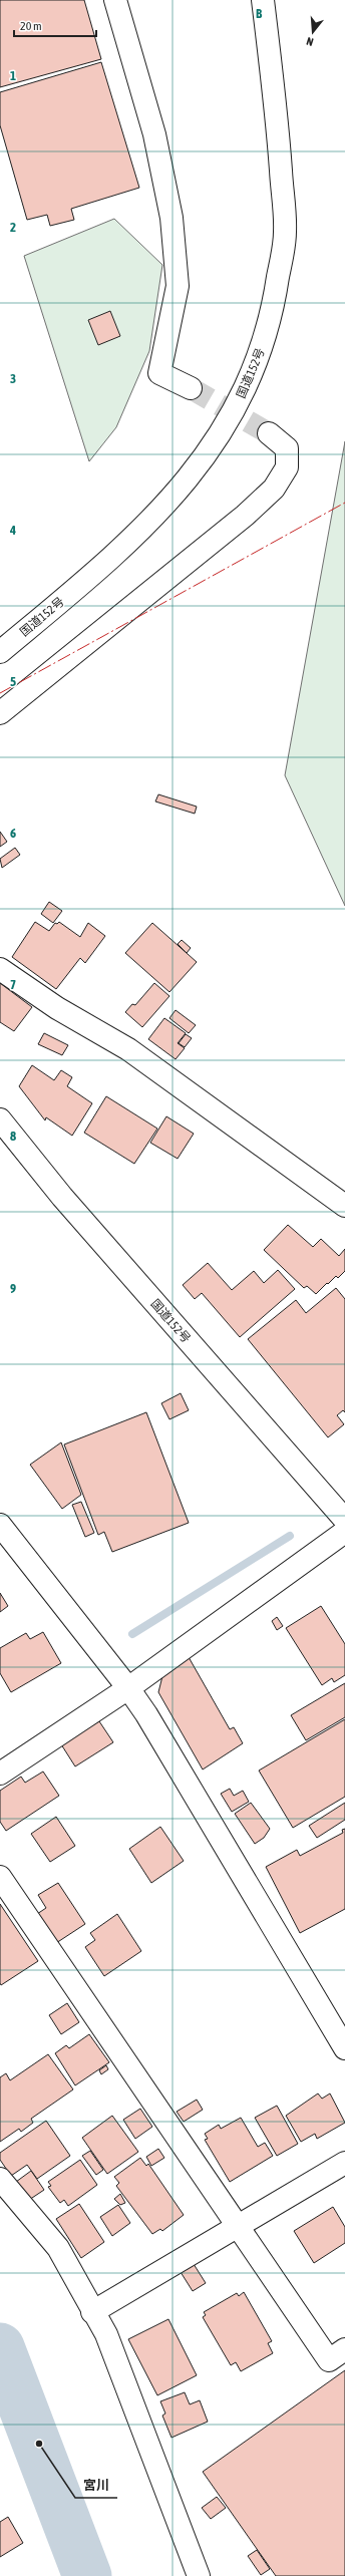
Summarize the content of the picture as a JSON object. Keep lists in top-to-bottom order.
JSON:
{
  "streets": {
    "main road": ["国道152号"]
  },
  "places": ["宮川"],
  "scale_bar": "20 m",
  "north": "bottom",
  "grid": {
    "columns": ["B"],
    "rows": [
      "1",
      "2",
      "3",
      "4",
      "5",
      "6",
      "7",
      "8",
      "9"
    ]
  }
}
